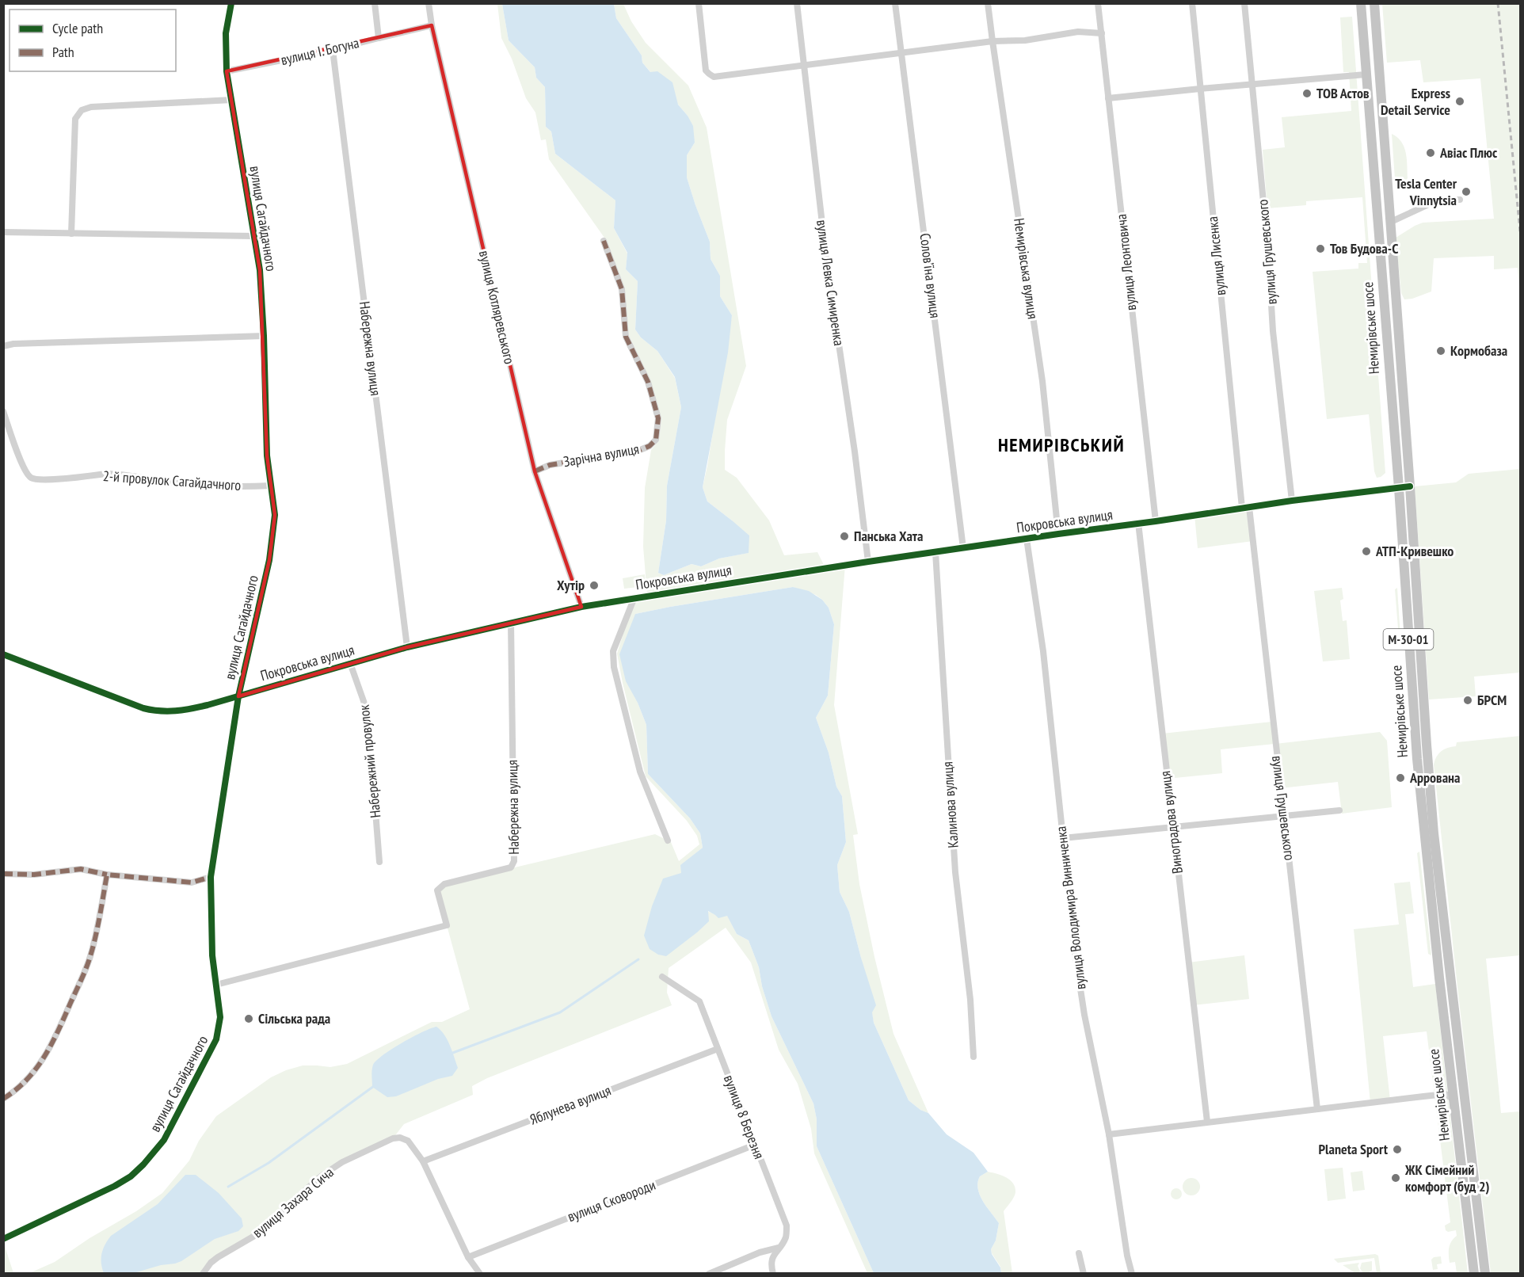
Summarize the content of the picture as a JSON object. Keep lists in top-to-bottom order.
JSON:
{
  "streets": {
    "main road": ["Немирівське шосе", "М-30-01"],
    "street": [
      "вулиця І. Богуна",
      "вулиця Сагайдачного",
      "вулиця Грушевського",
      "вулиця Лисенка",
      "вулиця Леонтовича",
      "Немирівська вулиця",
      "Соловʼїна вулиця",
      "вулиця Левка Симиренка",
      "вулиця Котляревського",
      "Набережна вулиця",
      "Зарічна вулиця",
      "2-й провулок Сагайдачного",
      "Покровська вулиця",
      "Набережний провулок",
      "Калинова вулиця",
      "Виноградова вулиця",
      "вулиця Володимира Винниченка",
      "Яблунева вулиця",
      "вулиця 8 Березня",
      "вулиця Сковороди",
      "вулиця Захара Сича"
    ]
  },
  "crossings": [
    ["вулиця І. Богуна", "вулиця Сагайдачного"],
    ["вулиця І. Богуна", "Набережна вулиця"],
    ["вулиця Сагайдачного", "Набережна вулиця"],
    ["вулиця Сагайдачного", "2-й провулок Сагайдачного"],
    ["вулиця Сагайдачного", "Покровська вулиця"],
    ["вулиця Грушевського", "вулиця Лисенка"],
    ["вулиця Грушевського", "Покровська вулиця"],
    ["вулиця Лисенка", "Покровська вулиця"],
    ["вулиця Леонтовича", "Покровська вулиця"],
    ["Немирівська вулиця", "Покровська вулиця"],
    ["Соловʼїна вулиця", "Покровська вулиця"],
    ["вулиця Левка Симиренка", "Покровська вулиця"],
    ["вулиця Котляревського", "Зарічна вулиця"],
    ["вулиця Котляревського", "Покровська вулиця"],
    ["Немирівське шосе", "Покровська вулиця"],
    ["Набережна вулиця", "Покровська вулиця"],
    ["Покровська вулиця", "Набережний провулок"],
    ["Покровська вулиця", "Калинова вулиця"],
    ["Покровська вулиця", "Виноградова вулиця"],
    ["Покровська вулиця", "вулиця Володимира Винниченка"],
    ["Яблунева вулиця", "вулиця 8 Березня"],
    ["Яблунева вулиця", "вулиця Захара Сича"],
    ["вулиця 8 Березня", "вулиця Сковороди"],
    ["вулиця Сковороди", "вулиця Захара Сича"]
  ],
  "districts": ["НЕМИРІВСЬКИЙ"],
  "places": [
    "ТОВ Астов",
    "Express Detail Service",
    "Авіас Плюс",
    "Tesla Center Vinnytsia",
    "Тов Будова-С",
    "Кормобаза",
    "Панська Хата",
    "АТП-Кривешко",
    "Хутір",
    "БРСМ",
    "Аррована",
    "Сільська рада",
    "Planeta Sport",
    "ЖК Сімейний комфорт (буд 2)"
  ],
  "legend": ["Cycle path", "Path"]
}
